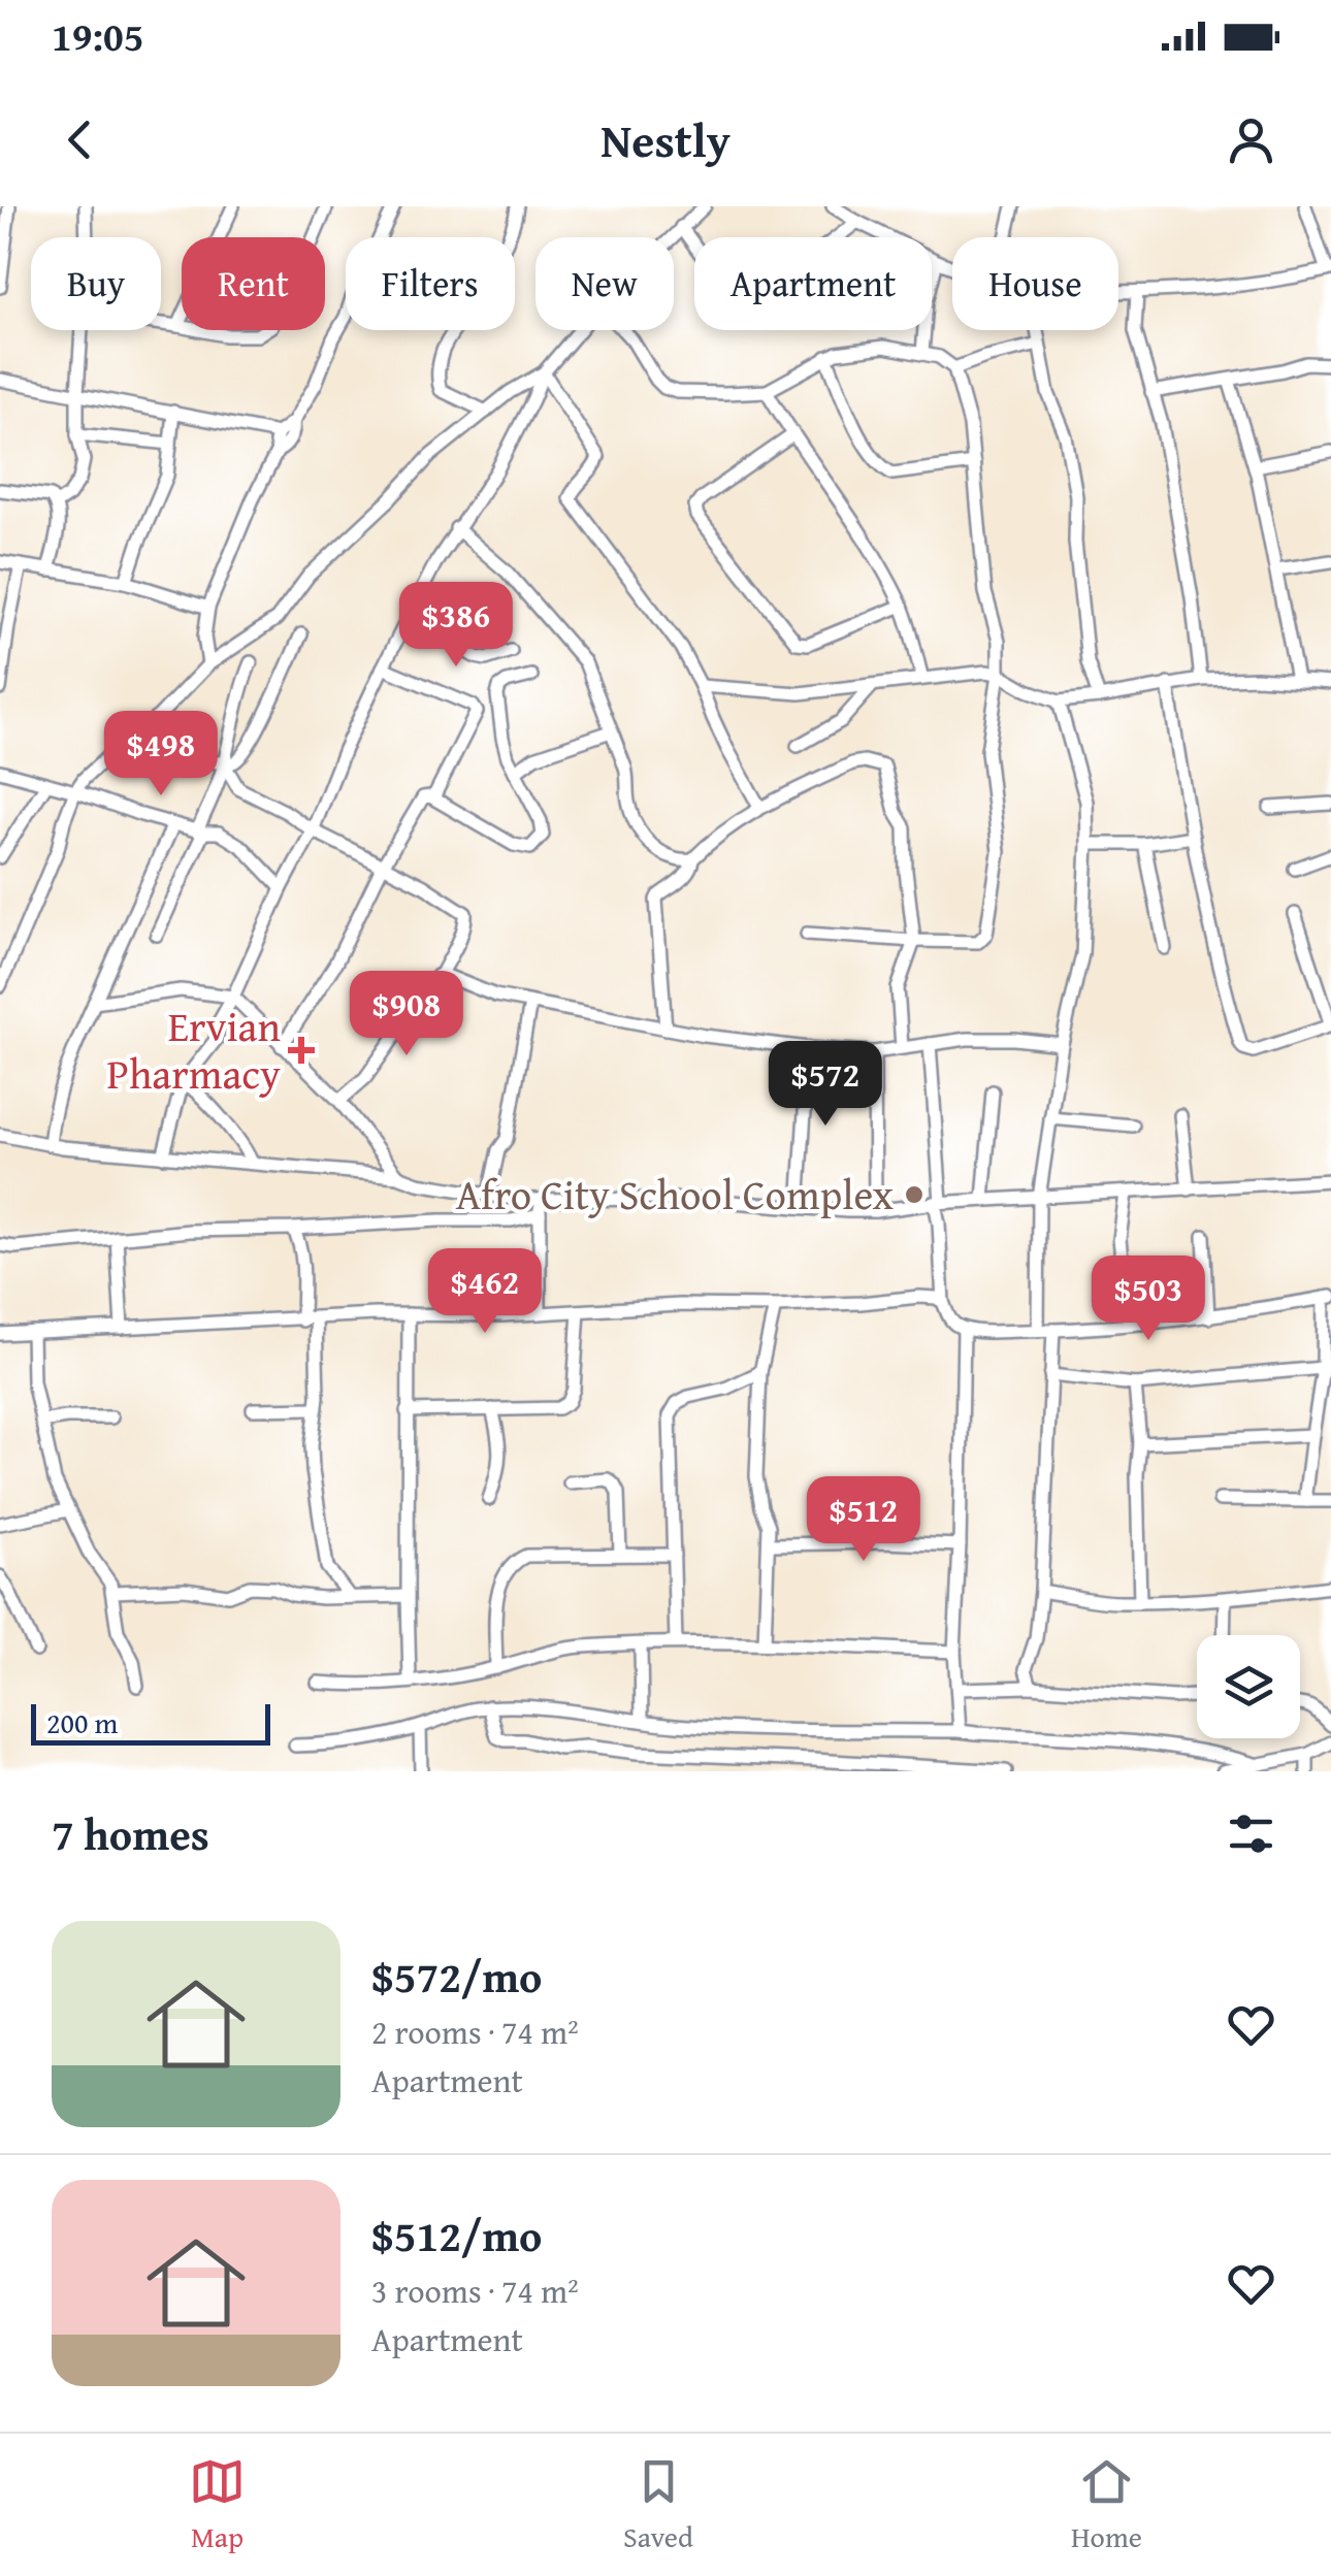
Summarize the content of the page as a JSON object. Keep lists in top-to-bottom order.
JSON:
{
  "places": {
    "health": ["Ervian Pharmacy"],
    "other": ["Afro City School Complex"]
  },
  "scale_bar": "200 m",
  "page": {
    "status": "19:05",
    "header": "Nestly",
    "chip": [
      "Buy",
      "Rent",
      "Filters",
      "New",
      "Apartment",
      "House"
    ],
    "price": [
      "$386",
      "$498",
      "$908",
      "$572",
      "$462",
      "$503",
      "$512"
    ],
    "scale": "200 m",
    "heading": "7 homes",
    "list": [
      {
        "name": "$572/mo",
        "note": "2 rooms · 74 m² · Apartment"
      },
      {
        "name": "$512/mo",
        "note": "3 rooms · 74 m² · Apartment"
      }
    ],
    "tabs": ["Map", "Saved", "Home"]
  }
}
